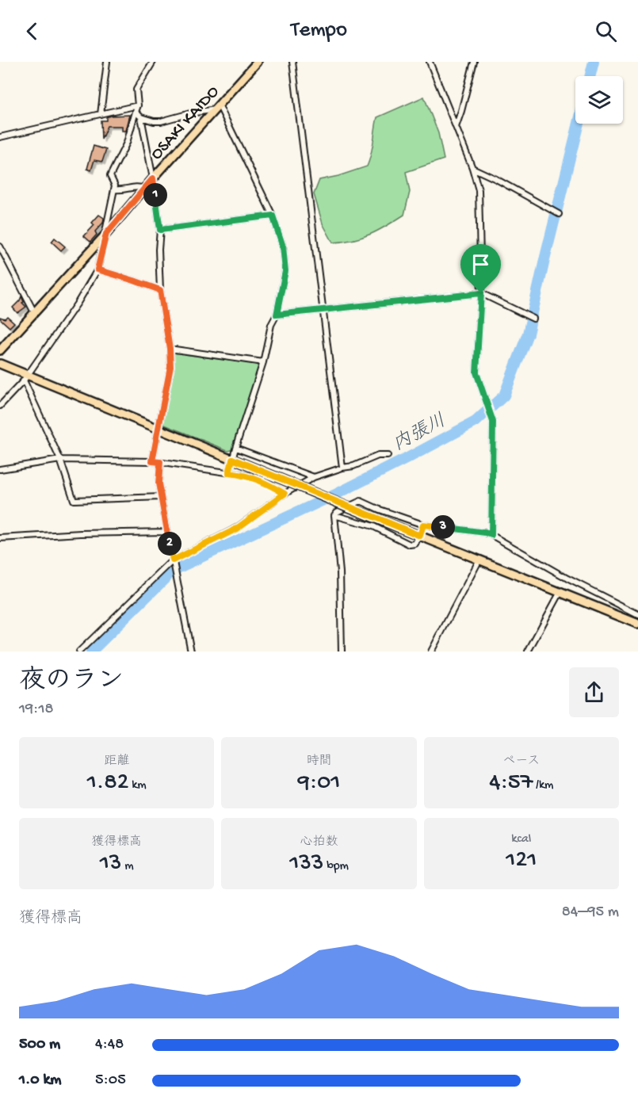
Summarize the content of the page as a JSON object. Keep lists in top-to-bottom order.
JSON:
{
  "streets": {
    "main road": ["OSAKI KAIDO"]
  },
  "water": ["内張川"],
  "page": {
    "header": "Tempo",
    "pins": ["1", "3", "2"],
    "heading": ["夜のラン", "19:18"],
    "stats": [
      ["距離", "1.82 km"],
      ["時間", "9:01"],
      ["ペース", "4:57 /km"],
      ["獲得標高", "13 m"],
      ["心拍数", "133 bpm"],
      ["kcal", "121"]
    ],
    "chart": ["獲得標高", "84–95 m"],
    "list": [
      {
        "name": "500 m",
        "note": "4:48"
      },
      {
        "name": "1.0 km",
        "note": "5:05"
      }
    ]
  }
}
